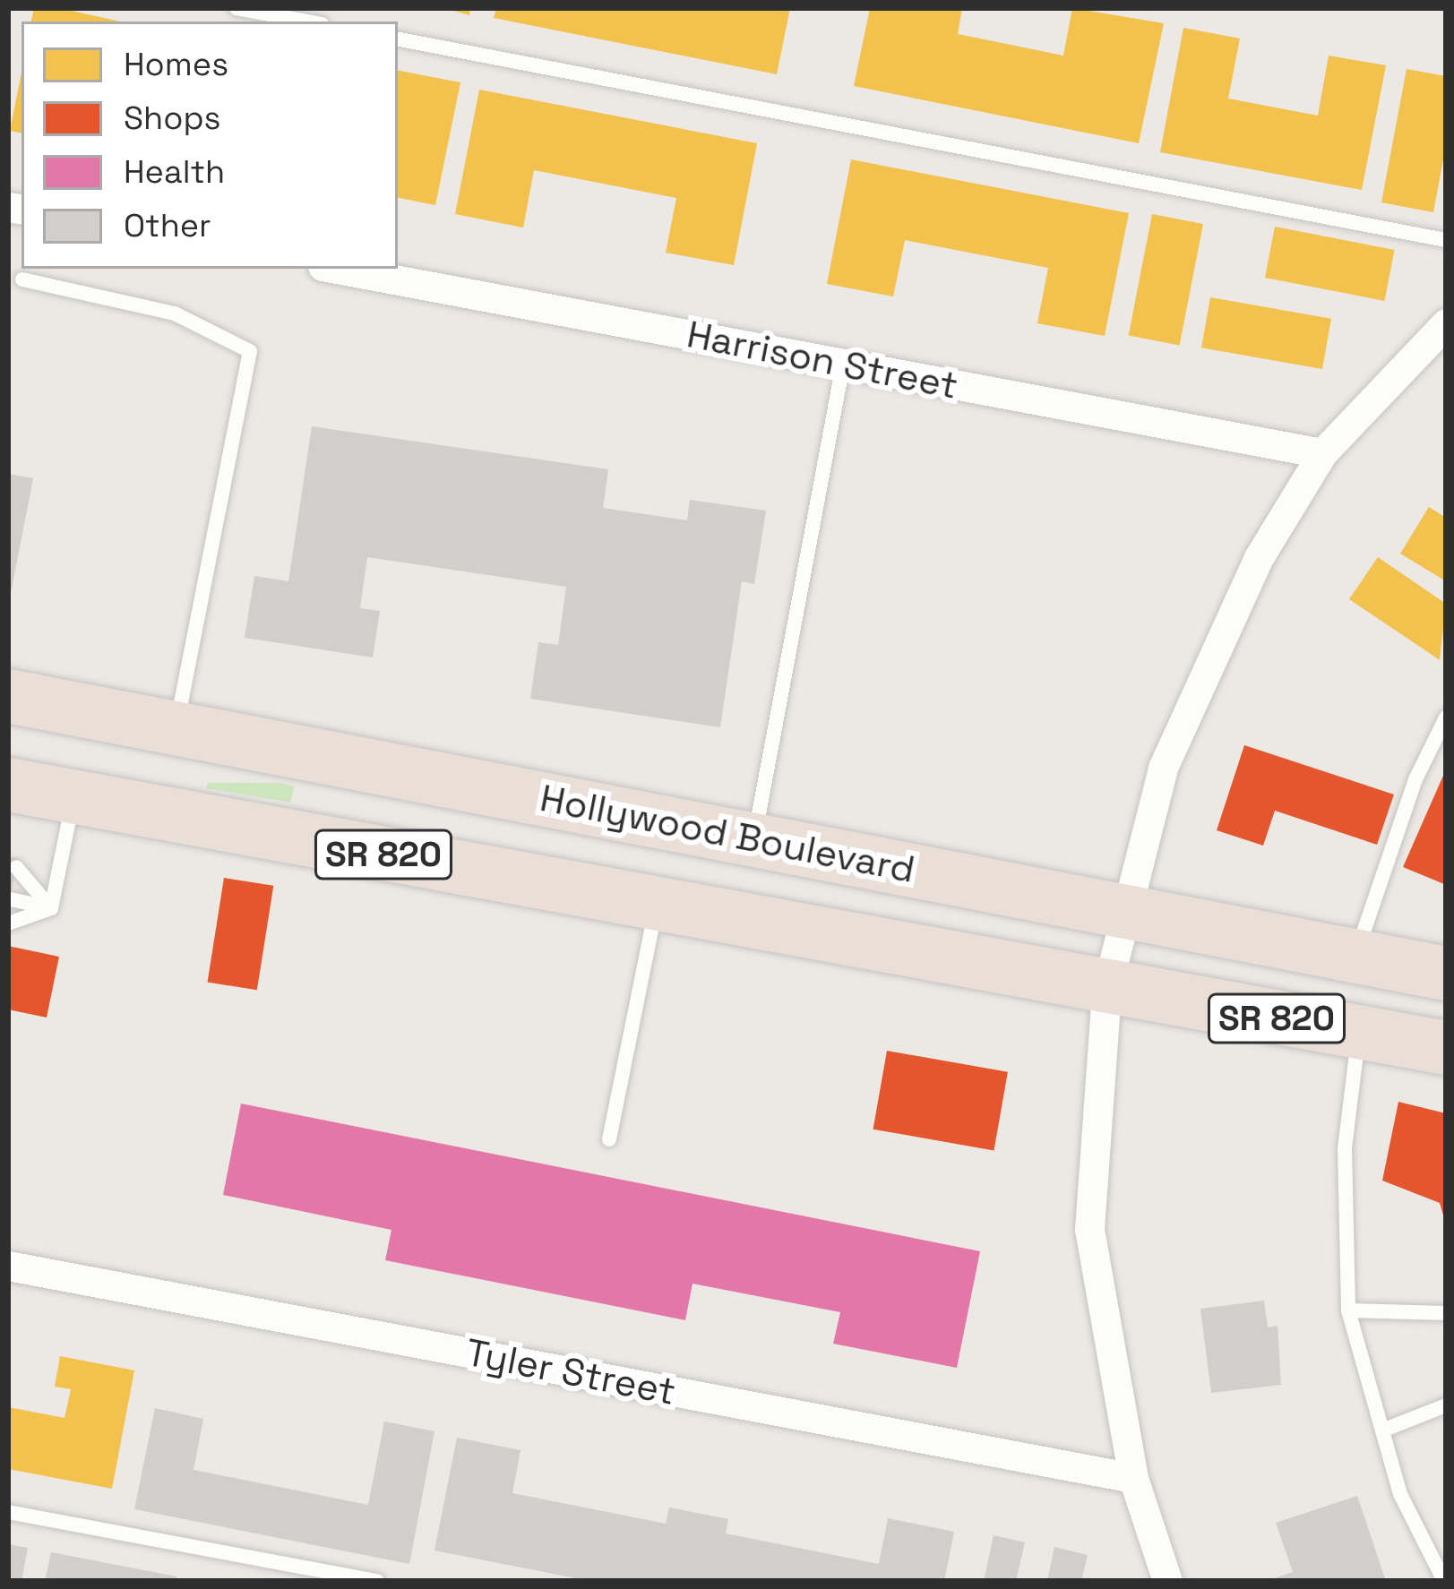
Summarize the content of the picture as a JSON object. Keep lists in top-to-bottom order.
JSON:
{
  "streets": {
    "highway": ["Hollywood Boulevard", "SR 820"],
    "street": ["Harrison Street", "Tyler Street"]
  },
  "legend": [
    "Homes",
    "Shops",
    "Health",
    "Other"
  ]
}
